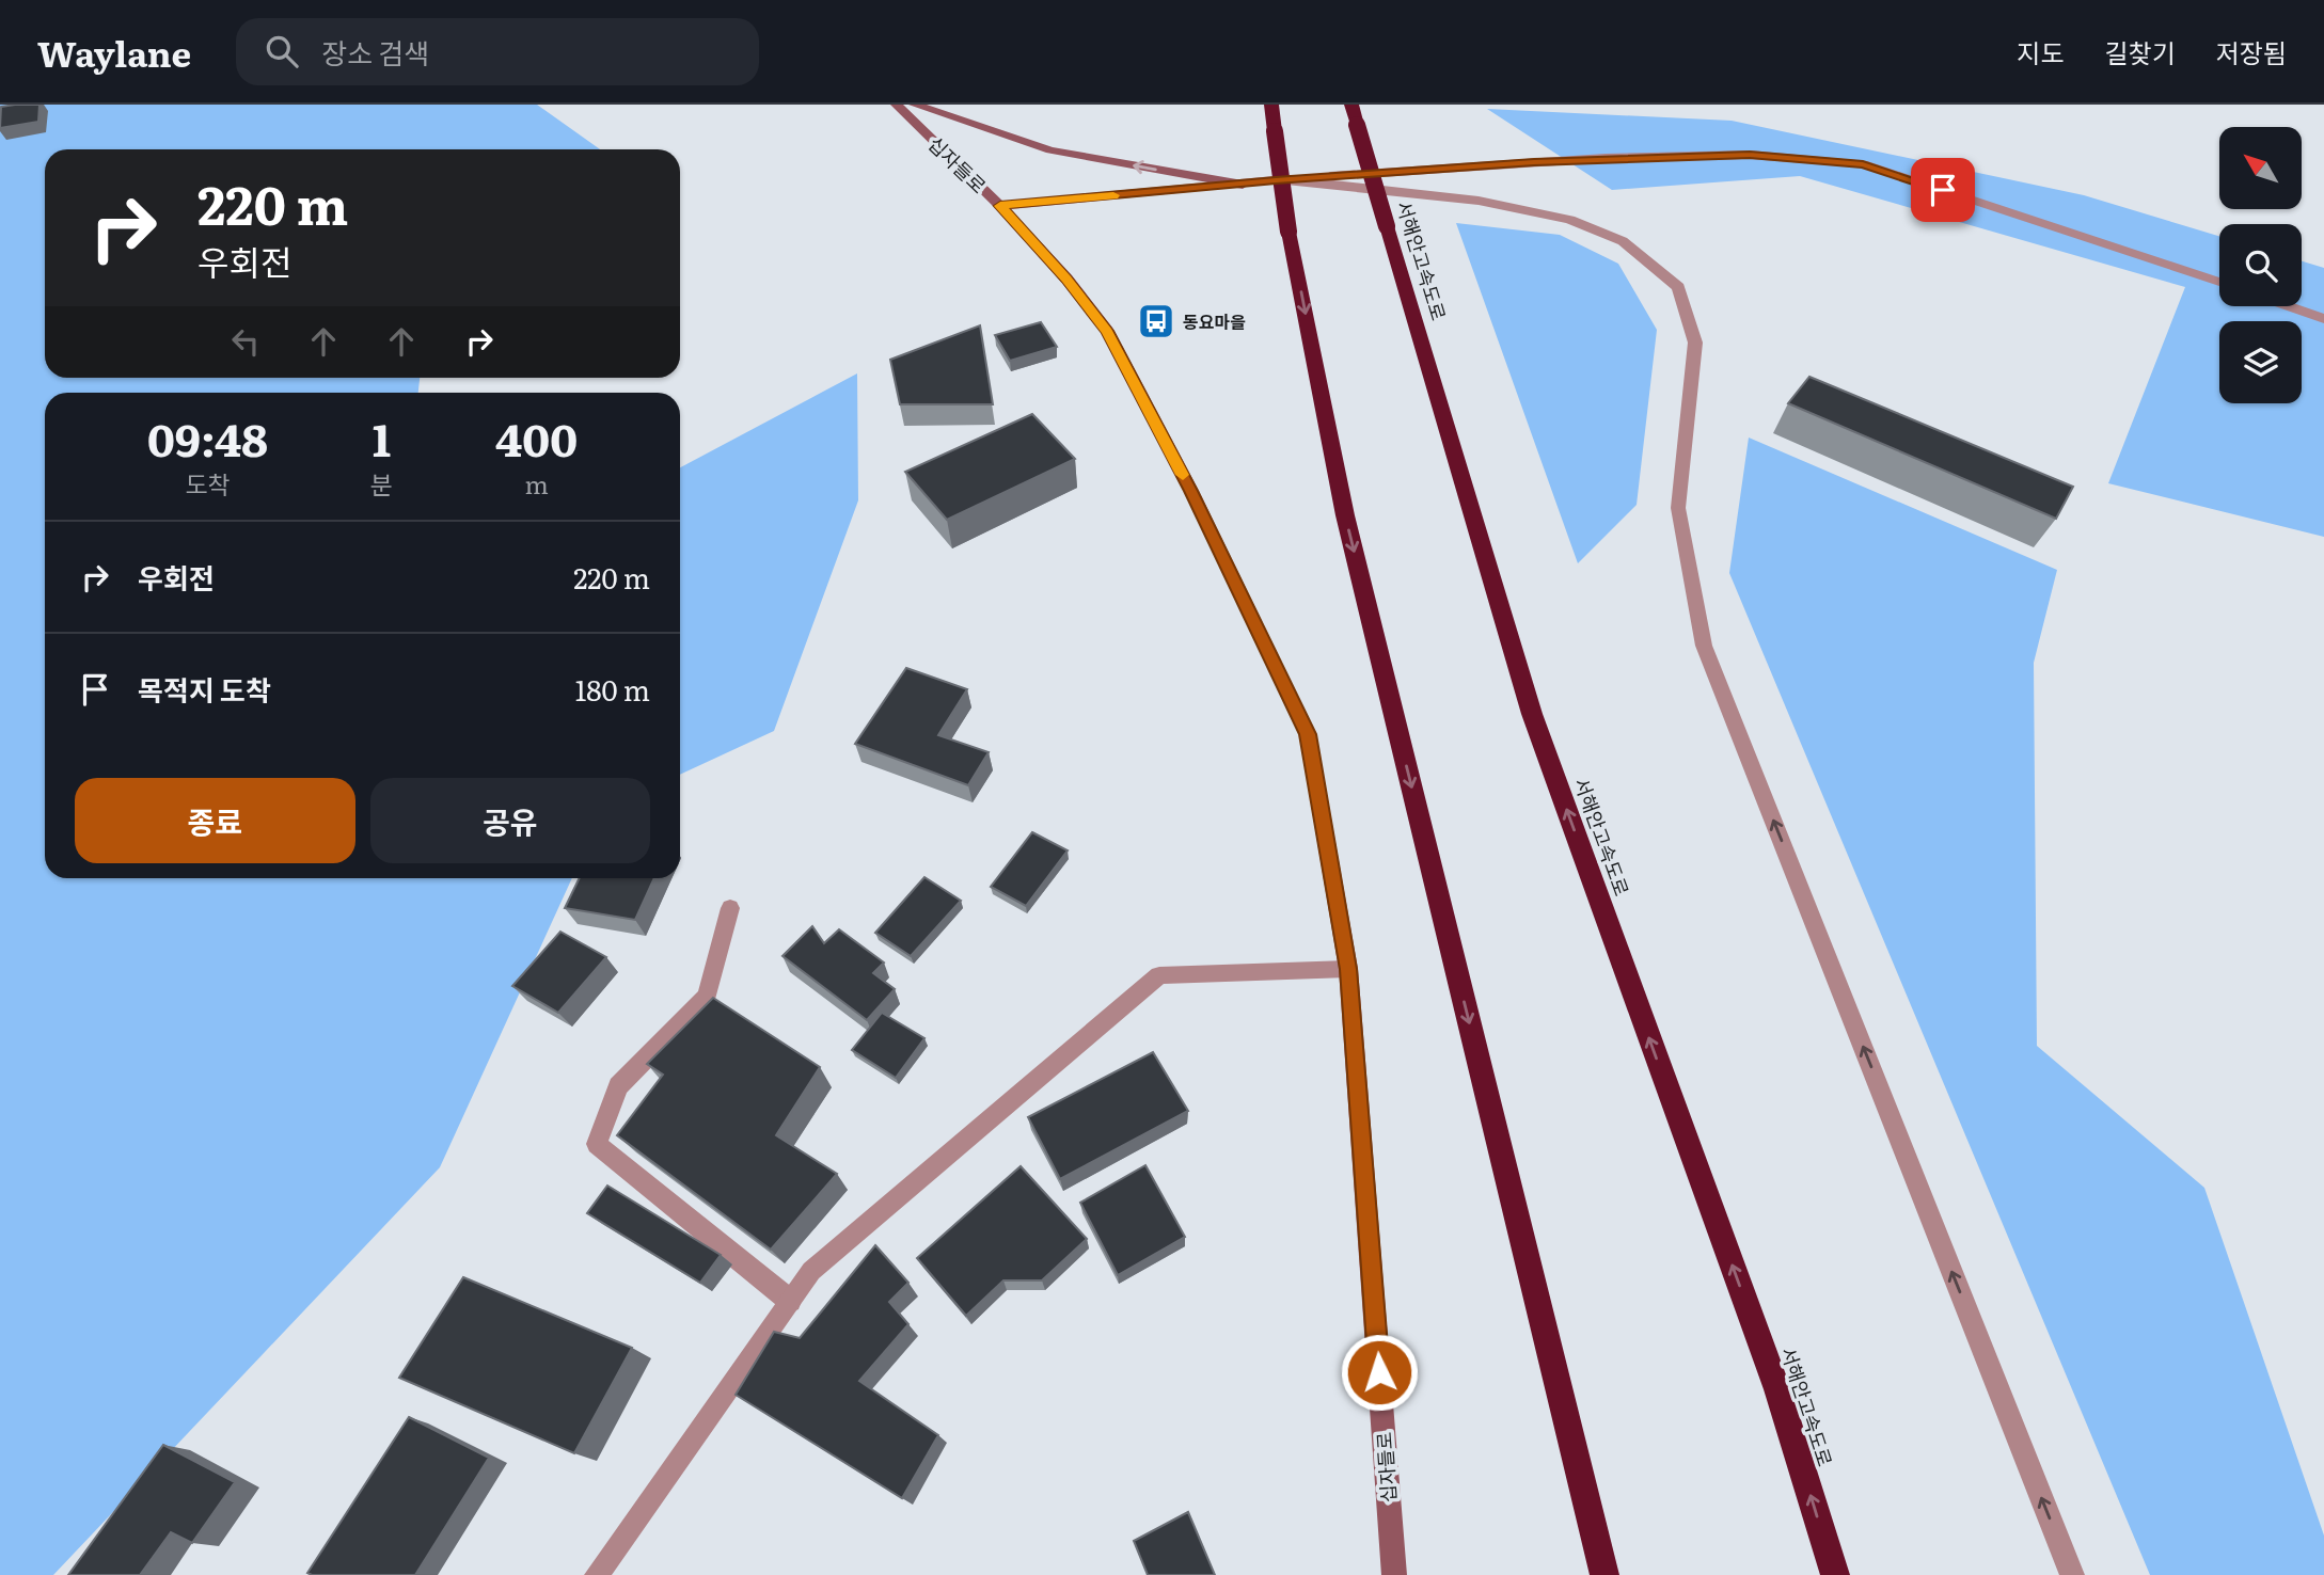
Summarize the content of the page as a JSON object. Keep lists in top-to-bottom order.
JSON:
{
  "streets": {
    "highway": ["서해안고속도로"],
    "main road": ["십자들로"]
  },
  "places": {
    "bus stop": ["동요마을"]
  },
  "north": "top left",
  "page": {
    "header": "Waylane",
    "search": "장소 검색",
    "nav": ["지도", "길찾기", "저장됨"],
    "turn": ["220 m", "우회전"],
    "eta": [
      "09:48",
      "도착",
      "1",
      "분",
      "400",
      "m"
    ],
    "list": [
      {
        "name": "우회전",
        "value": "220 m"
      },
      {
        "name": "목적지 도착",
        "value": "180 m"
      }
    ],
    "buttons": ["종료", "공유"]
  }
}
